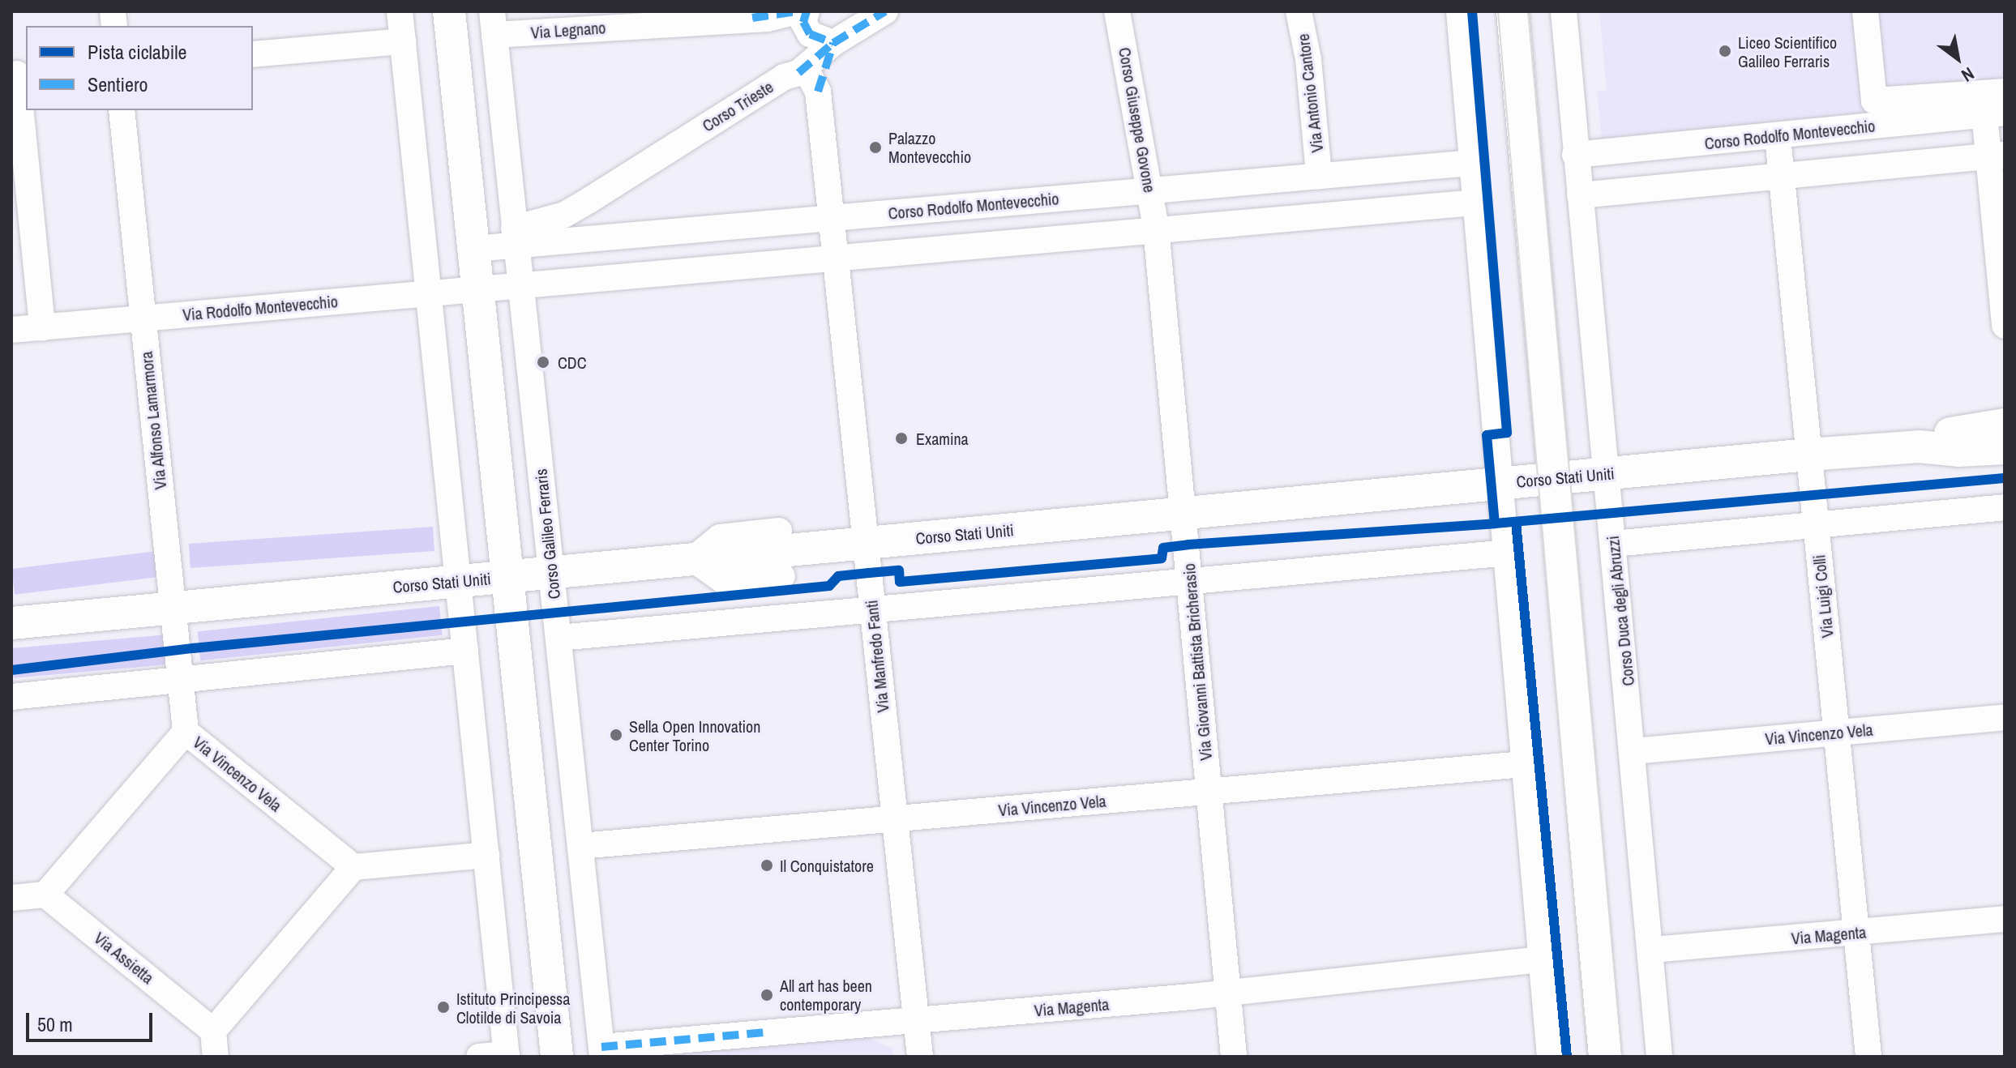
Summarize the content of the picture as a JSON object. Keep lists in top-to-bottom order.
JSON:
{
  "streets": {
    "main road": ["Corso Stati Uniti"],
    "street": [
      "Via Legnano",
      "Via Antonio Cantore",
      "Corso Trieste",
      "Corso Giuseppe Govone",
      "Corso Rodolfo Montevecchio",
      "Via Rodolfo Montevecchio",
      "Via Alfonso Lamarmora",
      "Corso Galileo Ferraris",
      "Via Luigi Colli",
      "Corso Duca degli Abruzzi",
      "Via Manfredo Fanti",
      "Via Giovanni Battista Bricherasio",
      "Via Vincenzo Vela",
      "Via Magenta",
      "Via Assietta"
    ]
  },
  "crossings": [
    ["Via Legnano", "Corso Galileo Ferraris"],
    ["Via Antonio Cantore", "Corso Rodolfo Montevecchio"],
    ["Corso Trieste", "Corso Rodolfo Montevecchio"],
    ["Corso Trieste", "Corso Galileo Ferraris"],
    ["Corso Giuseppe Govone", "Corso Rodolfo Montevecchio"],
    ["Corso Giuseppe Govone", "Via Giovanni Battista Bricherasio"],
    ["Corso Rodolfo Montevecchio", "Corso Galileo Ferraris"],
    ["Corso Rodolfo Montevecchio", "Via Luigi Colli"],
    ["Corso Rodolfo Montevecchio", "Corso Duca degli Abruzzi"],
    ["Corso Rodolfo Montevecchio", "Via Manfredo Fanti"],
    ["Via Rodolfo Montevecchio", "Via Alfonso Lamarmora"],
    ["Via Alfonso Lamarmora", "Corso Stati Uniti"],
    ["Via Alfonso Lamarmora", "Via Vincenzo Vela"],
    ["Corso Stati Uniti", "Corso Galileo Ferraris"],
    ["Corso Stati Uniti", "Via Luigi Colli"],
    ["Corso Stati Uniti", "Corso Duca degli Abruzzi"],
    ["Corso Stati Uniti", "Via Manfredo Fanti"],
    ["Corso Stati Uniti", "Via Giovanni Battista Bricherasio"],
    ["Corso Galileo Ferraris", "Via Vincenzo Vela"],
    ["Corso Galileo Ferraris", "Via Magenta"],
    ["Via Luigi Colli", "Via Vincenzo Vela"],
    ["Via Luigi Colli", "Via Magenta"],
    ["Corso Duca degli Abruzzi", "Via Vincenzo Vela"],
    ["Corso Duca degli Abruzzi", "Via Magenta"],
    ["Via Manfredo Fanti", "Via Vincenzo Vela"],
    ["Via Manfredo Fanti", "Via Magenta"],
    ["Via Giovanni Battista Bricherasio", "Via Vincenzo Vela"],
    ["Via Giovanni Battista Bricherasio", "Via Magenta"],
    ["Via Vincenzo Vela", "Via Assietta"]
  ],
  "places": [
    "Liceo Scientifico Galileo Ferraris",
    "Palazzo Montevecchio",
    "CDC",
    "Examina",
    "Sella Open Innovation Center Torino",
    "Il Conquistatore",
    "All art has been contemporary",
    "Istituto Principessa Clotilde di Savoia"
  ],
  "legend": ["Pista ciclabile", "Sentiero"],
  "scale_bar": "50 m",
  "north": "bottom right"
}
